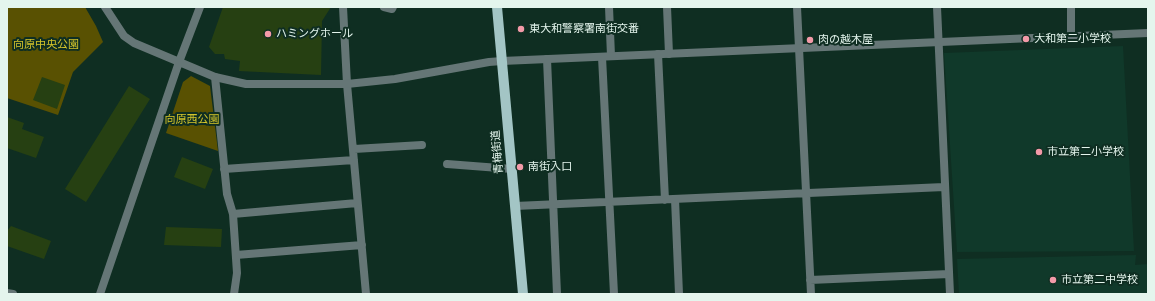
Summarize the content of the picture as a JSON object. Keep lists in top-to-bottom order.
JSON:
{
  "streets": {
    "main road": ["青梅街道"]
  },
  "parks": ["向原中央公園", "向原西公園"],
  "places": [
    "東大和警察署南街交番",
    "ハミングホール",
    "大和第二小学校",
    "肉の越木屋",
    "市立第二小学校",
    "南街入口",
    "市立第二中学校"
  ]
}
